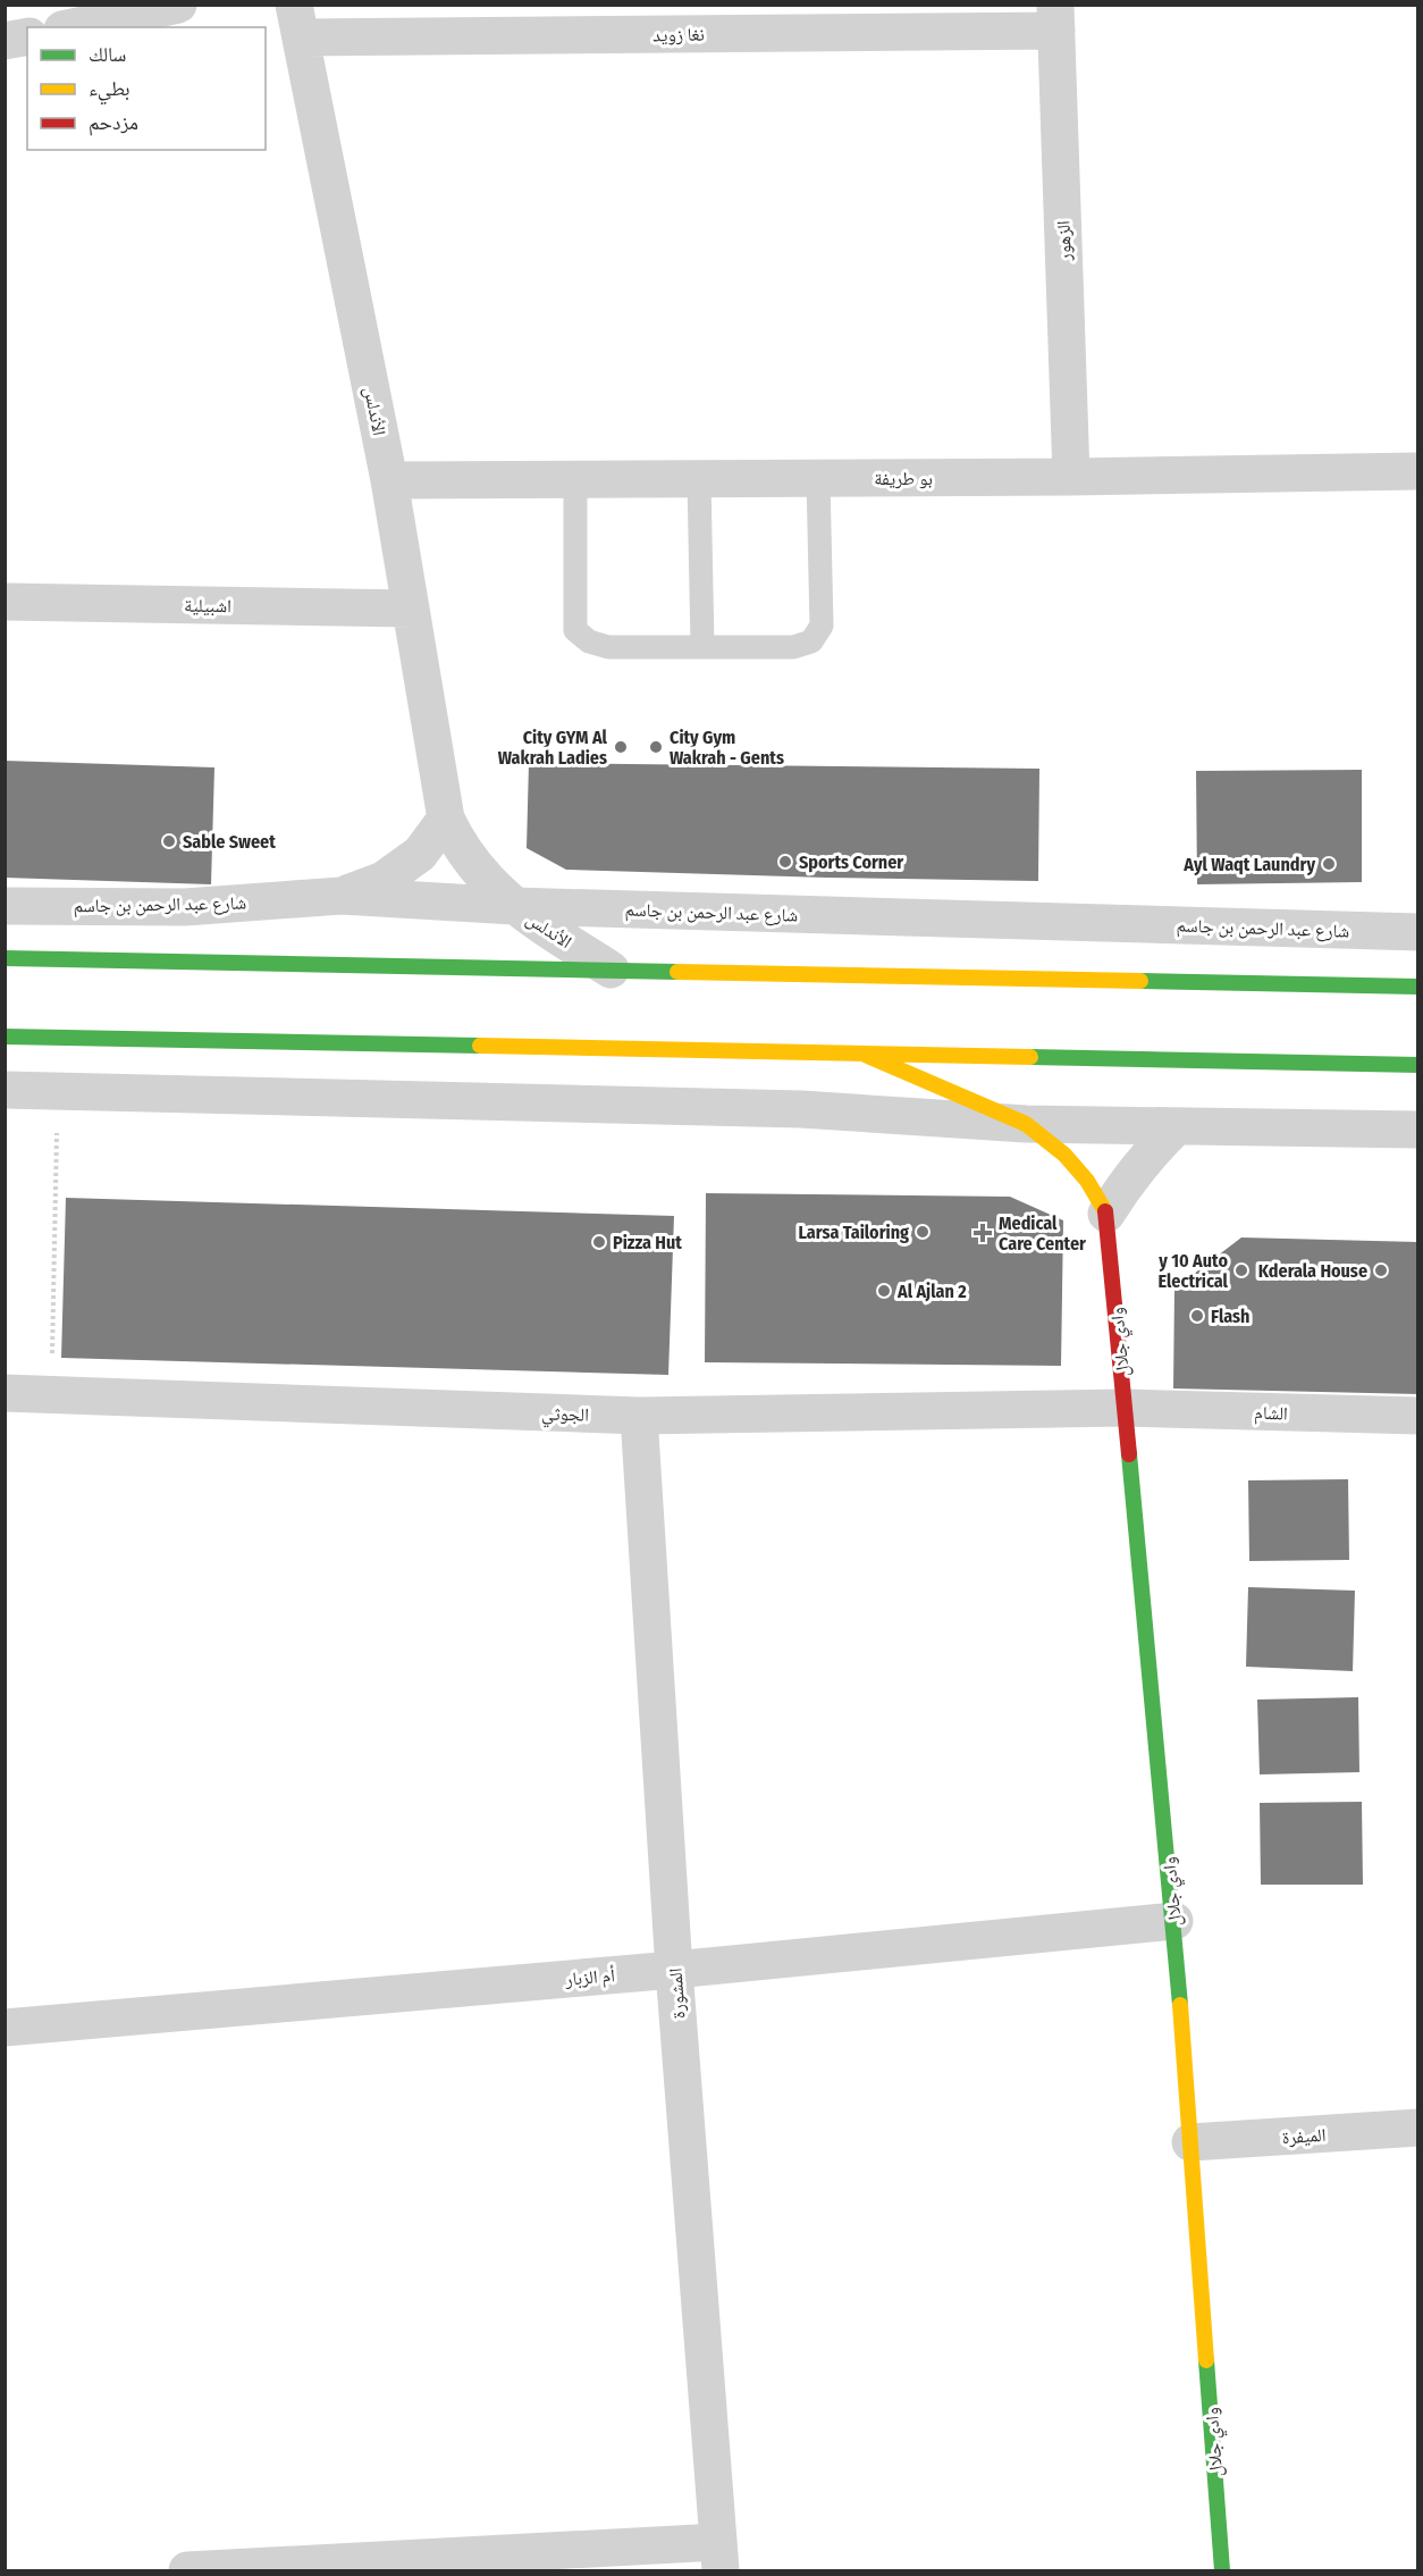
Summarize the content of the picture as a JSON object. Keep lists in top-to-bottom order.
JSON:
{
  "streets": {
    "main road": ["وادي جلال"],
    "street": [
      "نغا زويد",
      "الزهور",
      "الأندلس",
      "بو طريفة",
      "اشبيلية",
      "شارع عبد الرحمن بن جاسم",
      "الشام",
      "الجوثي",
      "أم الزبار",
      "المشورة",
      "الميفرة"
    ]
  },
  "crossings": [
    ["نغا زويد", "الزهور"],
    ["نغا زويد", "الأندلس"],
    ["الزهور", "بو طريفة"],
    ["الأندلس", "بو طريفة"],
    ["الأندلس", "اشبيلية"],
    ["الأندلس", "شارع عبد الرحمن بن جاسم"],
    ["وادي جلال", "الشام"],
    ["وادي جلال", "الجوثي"],
    ["وادي جلال", "أم الزبار"],
    ["وادي جلال", "الميفرة"],
    ["الشام", "الجوثي"],
    ["الجوثي", "المشورة"],
    ["أم الزبار", "المشورة"]
  ],
  "places": {
    "other": [
      "City GYM Al Wakrah Ladies",
      "City Gym Wakrah - Gents",
      "Sable Sweet",
      "Sports Corner",
      "Ayl Waqt Laundry",
      "Larsa Tailoring",
      "Pizza Hut",
      "y 10 Auto Electrical",
      "Kderala House",
      "Al Ajlan 2",
      "Flash"
    ],
    "health": ["Medical Care Center"]
  },
  "legend": ["سالك", "بطيء", "مزدحم"]
}
